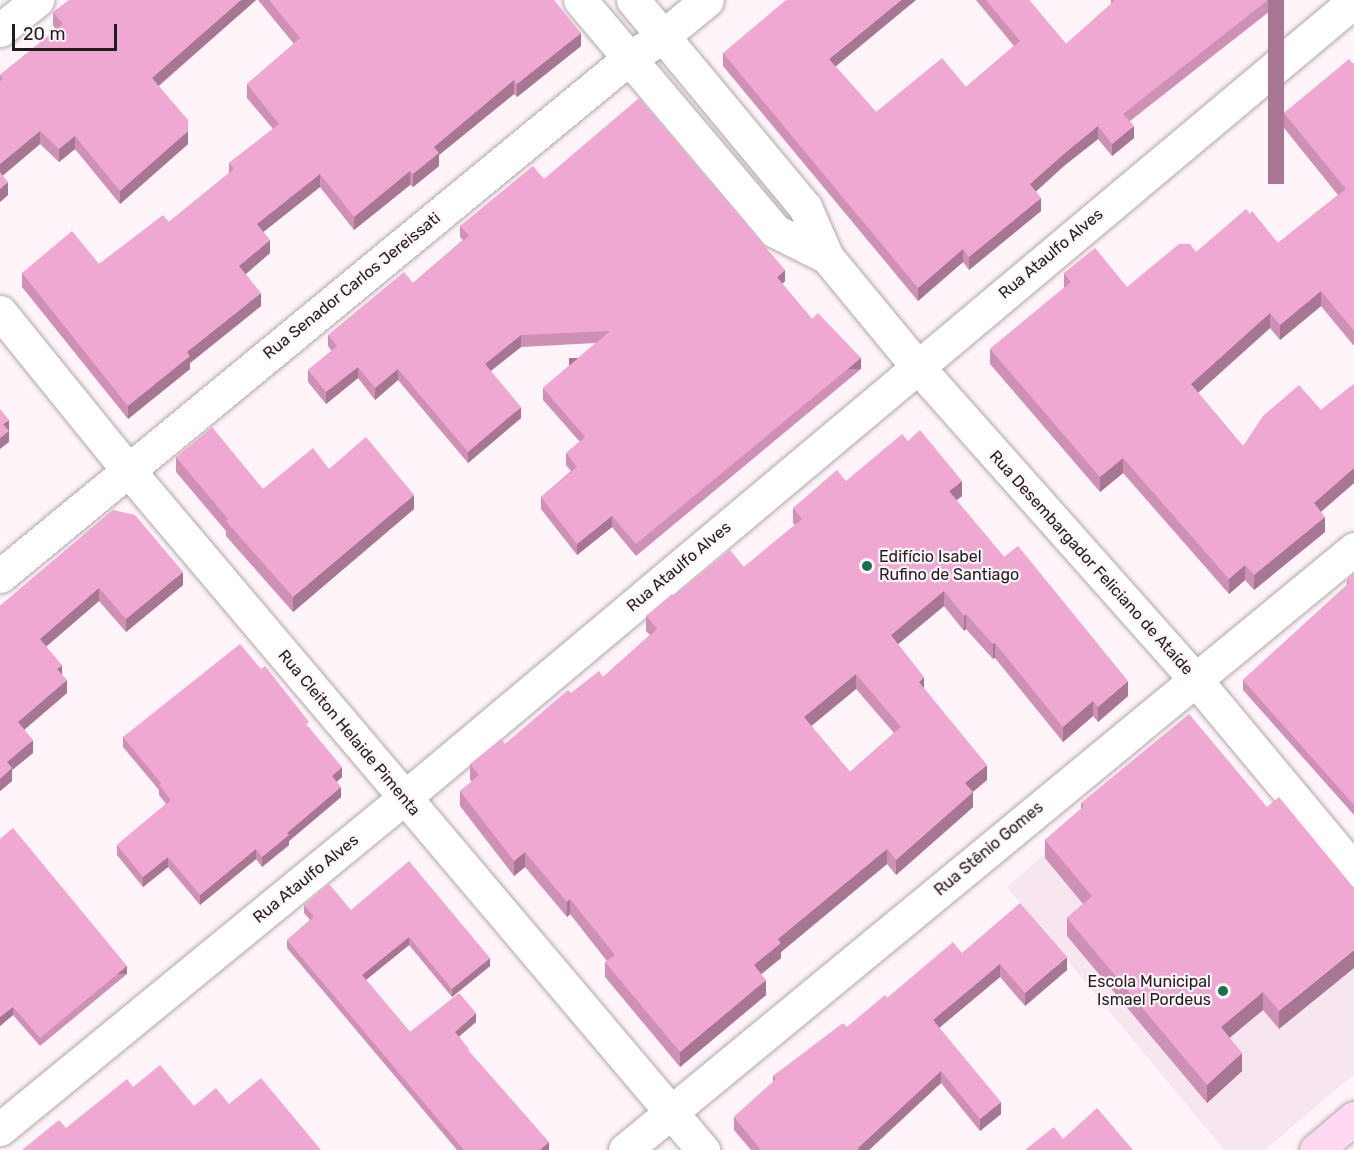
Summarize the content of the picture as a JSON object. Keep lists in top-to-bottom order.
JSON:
{
  "streets": {
    "street": [
      "Rua Ataulfo Alves",
      "Rua Senador Carlos Jereissati",
      "Rua Desembargador Feliciano de Ataíde",
      "Rua Cleiton Helaide Pimenta",
      "Rua Stênio Gomes"
    ]
  },
  "crossings": [
    ["Rua Ataulfo Alves", "Rua Desembargador Feliciano de Ataíde"],
    ["Rua Ataulfo Alves", "Rua Cleiton Helaide Pimenta"],
    ["Rua Senador Carlos Jereissati", "Rua Desembargador Feliciano de Ataíde"],
    ["Rua Senador Carlos Jereissati", "Rua Cleiton Helaide Pimenta"],
    ["Rua Desembargador Feliciano de Ataíde", "Rua Stênio Gomes"],
    ["Rua Cleiton Helaide Pimenta", "Rua Stênio Gomes"]
  ],
  "places": ["Edifício Isabel Rufino de Santiago", "Escola Municipal Ismael Pordeus"],
  "scale_bar": "20 m"
}
